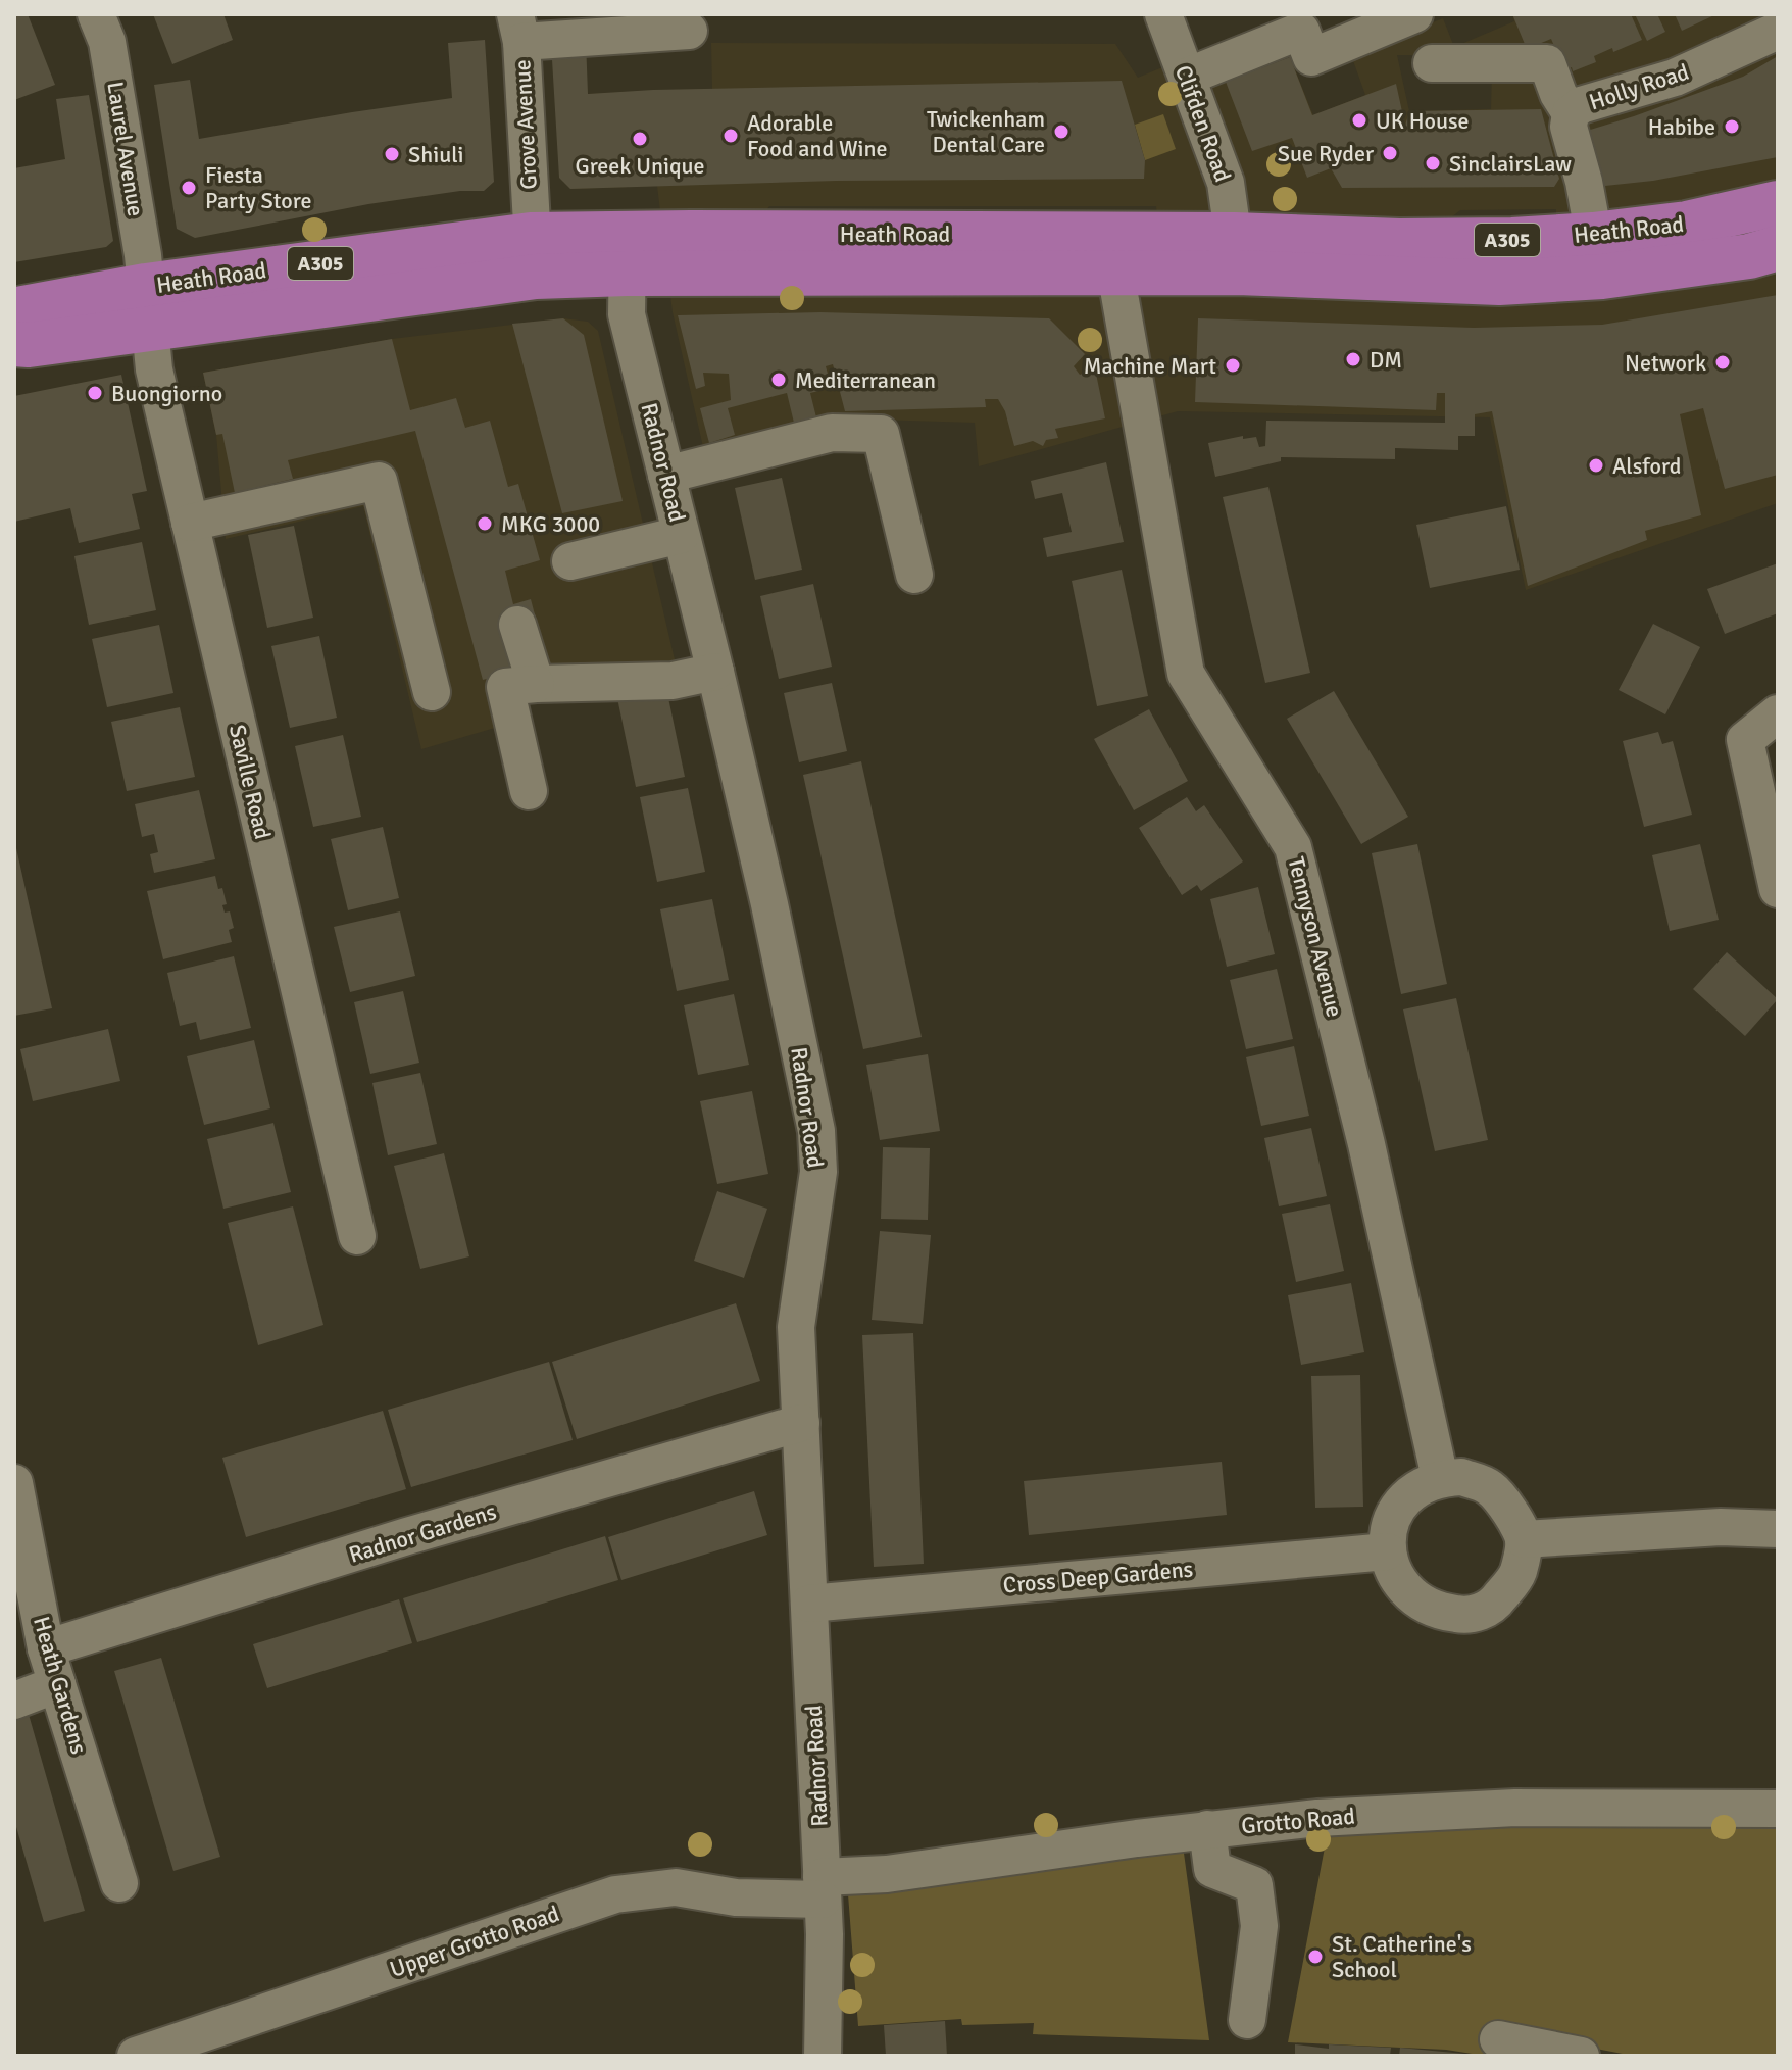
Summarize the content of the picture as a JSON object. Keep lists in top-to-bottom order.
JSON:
{
  "streets": {
    "main road": ["Heath Road", "A305"],
    "street": [
      "Holly Road",
      "Clifden Road",
      "Grove Avenue",
      "Laurel Avenue",
      "Radnor Road",
      "Saville Road",
      "Tennyson Avenue",
      "Radnor Gardens",
      "Cross Deep Gardens",
      "Heath Gardens",
      "Grotto Road",
      "Upper Grotto Road"
    ]
  },
  "crossings": [
    ["Holly Road", "Heath Road"],
    ["Clifden Road", "Heath Road"],
    ["Grove Avenue", "Heath Road"],
    ["Laurel Avenue", "Heath Road"],
    ["Laurel Avenue", "Saville Road"],
    ["Heath Road", "Radnor Road"],
    ["Heath Road", "Saville Road"],
    ["Heath Road", "Tennyson Avenue"],
    ["Radnor Road", "Radnor Gardens"],
    ["Radnor Road", "Cross Deep Gardens"],
    ["Radnor Road", "Grotto Road"],
    ["Radnor Road", "Upper Grotto Road"],
    ["Tennyson Avenue", "Cross Deep Gardens"],
    ["Radnor Gardens", "Heath Gardens"],
    ["Grotto Road", "Upper Grotto Road"]
  ],
  "places": [
    "UK House",
    "Habibe",
    "Twickenham Dental Care",
    "Adorable Food and Wine",
    "Greek Unique",
    "Sue Ryder",
    "Shiuli",
    "SinclairsLaw",
    "Fiesta Party Store",
    "DM",
    "Network",
    "Machine Mart",
    "Mediterranean",
    "Buongiorno",
    "Alsford",
    "MKG 3000",
    "St. Catherine's School"
  ]
}
